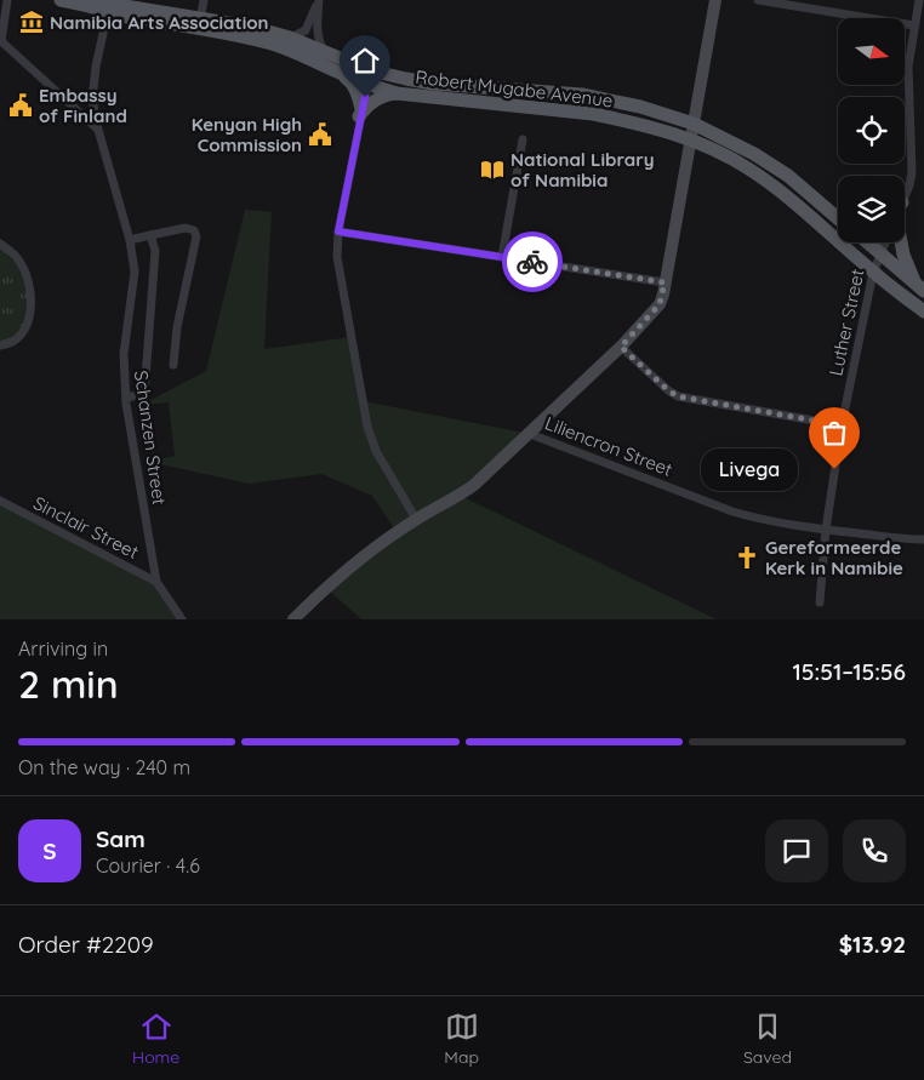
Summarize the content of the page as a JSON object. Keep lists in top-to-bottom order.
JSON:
{
  "streets": {
    "main road": ["Robert Mugabe Avenue"],
    "street": [
      "Luther Street",
      "Schanzen Street",
      "Liliencron Street",
      "Sinclair Street"
    ]
  },
  "crossings": [
    ["Robert Mugabe Avenue", "Luther Street"],
    ["Robert Mugabe Avenue", "Schanzen Street"],
    ["Luther Street", "Liliencron Street"],
    ["Schanzen Street", "Sinclair Street"]
  ],
  "places": {
    "museum": ["Namibia Arts Association"],
    "public building": ["Embassy of Finland", "Kenyan High Commission"],
    "library": ["National Library of Namibia"],
    "other": ["Livega"],
    "church": ["Gereformeerde Kerk in Namibie"]
  },
  "north": "right",
  "page": {
    "bubble": "Livega",
    "heading": ["2 min", "Arriving in", "15:51–15:56"],
    "panel": [
      "Sam",
      "Courier · 4.6",
      "Order #2209",
      "$13.92"
    ],
    "bar": "On the way · 240 m",
    "round": "S",
    "tabs": ["Home", "Map", "Saved"]
  }
}
